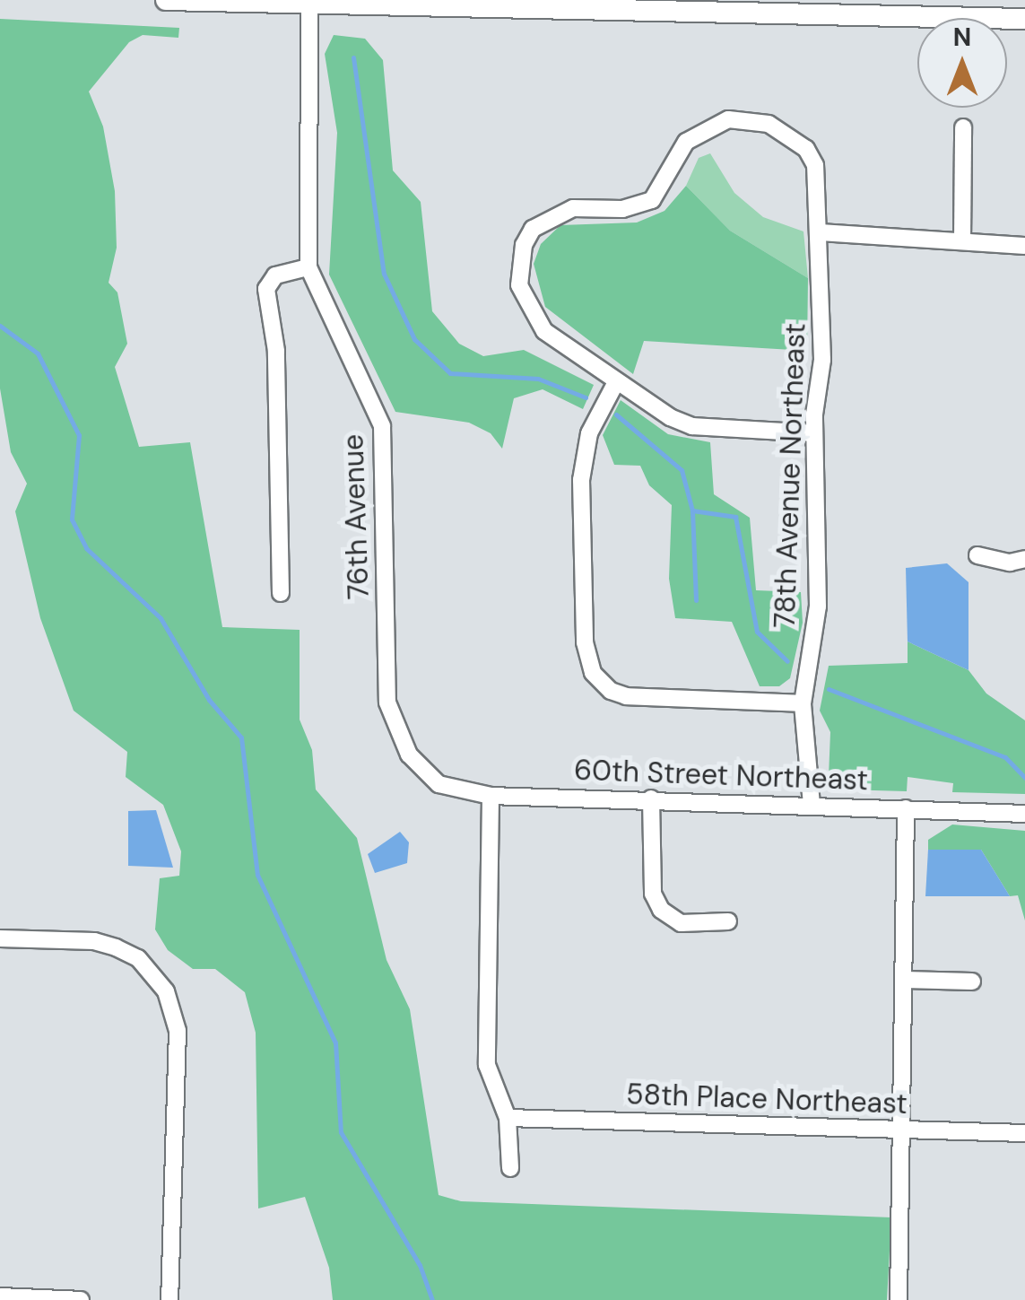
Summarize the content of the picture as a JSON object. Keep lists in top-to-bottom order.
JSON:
{
  "streets": {
    "street": [
      "78th Avenue Northeast",
      "76th Avenue",
      "60th Street Northeast",
      "58th Place Northeast"
    ]
  },
  "crossings": [
    ["78th Avenue Northeast", "60th Street Northeast"],
    ["76th Avenue", "60th Street Northeast"]
  ],
  "north": "top"
}
